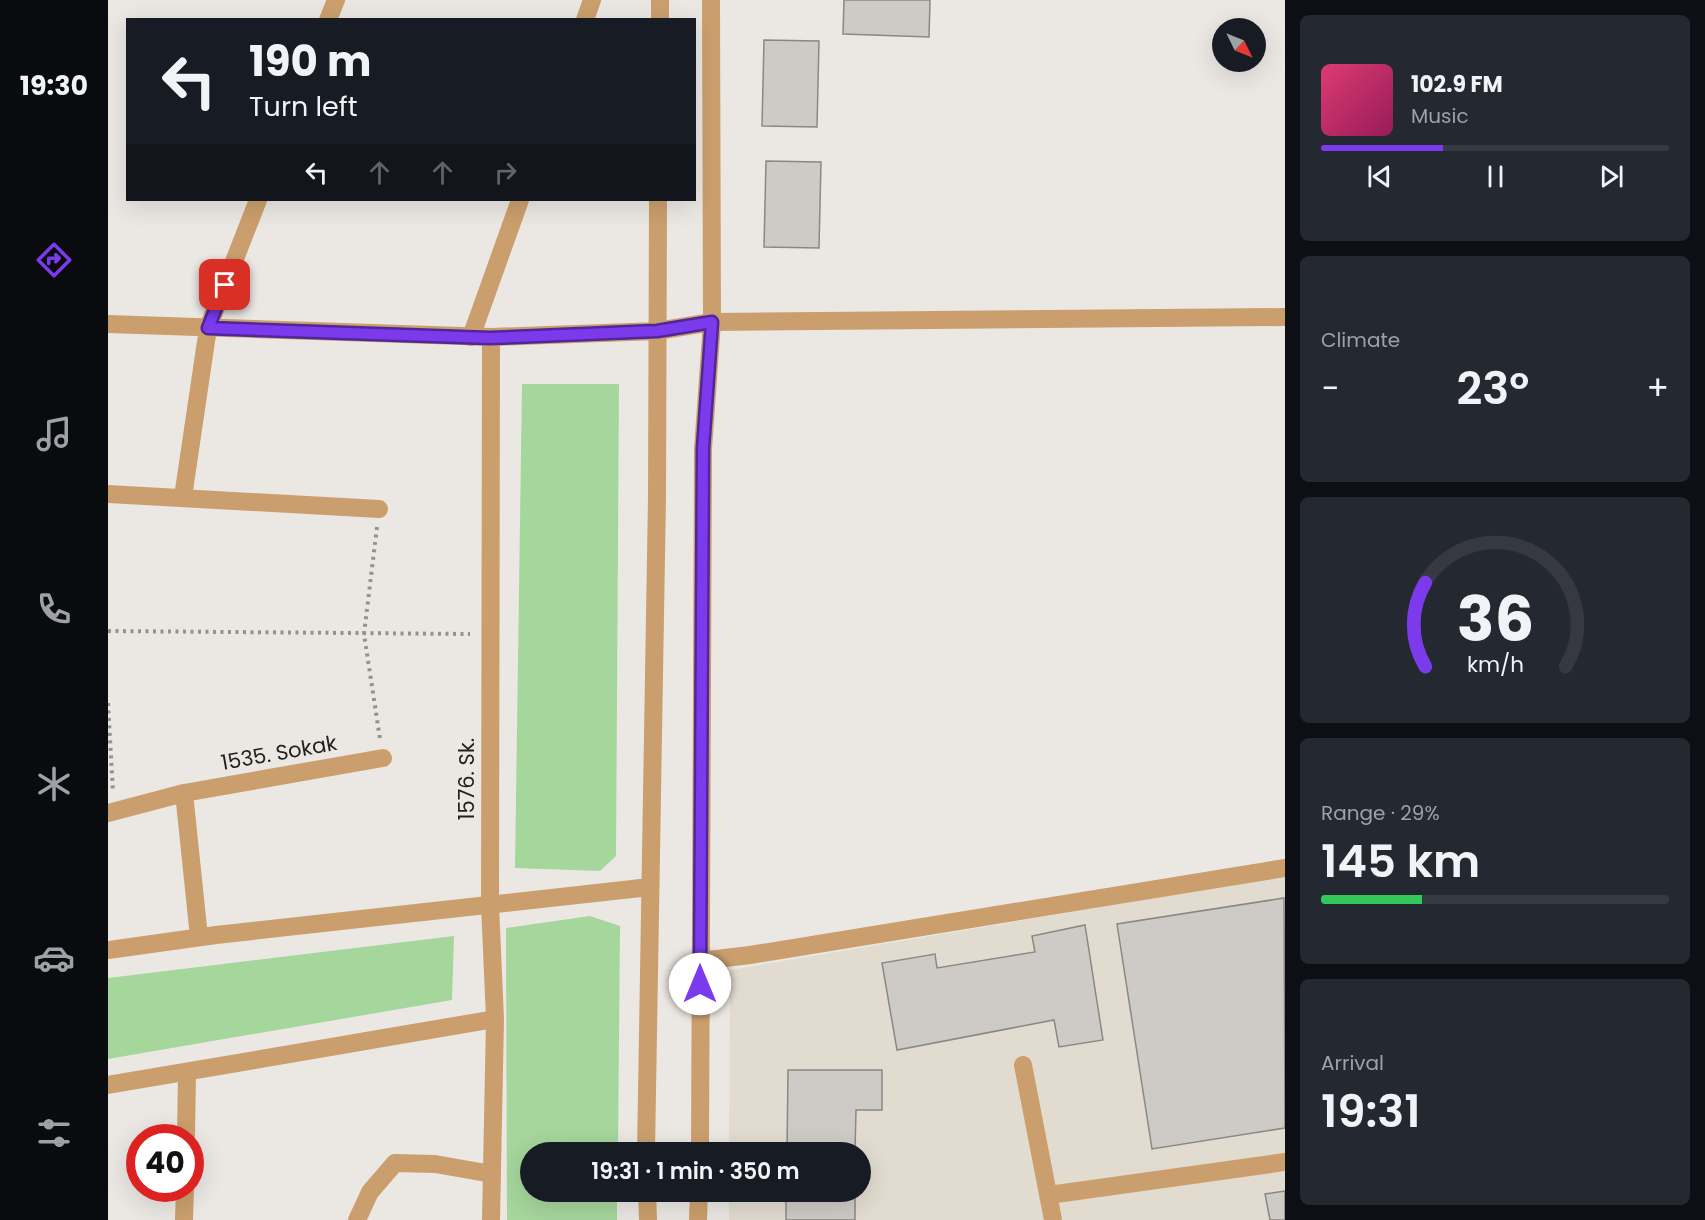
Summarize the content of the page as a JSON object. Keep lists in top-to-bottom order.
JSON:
{
  "streets": {
    "street": ["1535. Sokak", "1576. Sk."]
  },
  "north": "bottom right",
  "page": {
    "tabs": "19:30",
    "turn": ["190 m", "Turn left"],
    "song": ["102.9 FM", "Music"],
    "tile": [
      "Climate",
      ["Range · 29%", "145 km"],
      ["Arrival", "19:31"]
    ],
    "heat": ["−", "23°", "+"],
    "limit": "40",
    "trip": "19:31 · 1 min · 350 m",
    "gauge": ["36", "km/h"]
  }
}
